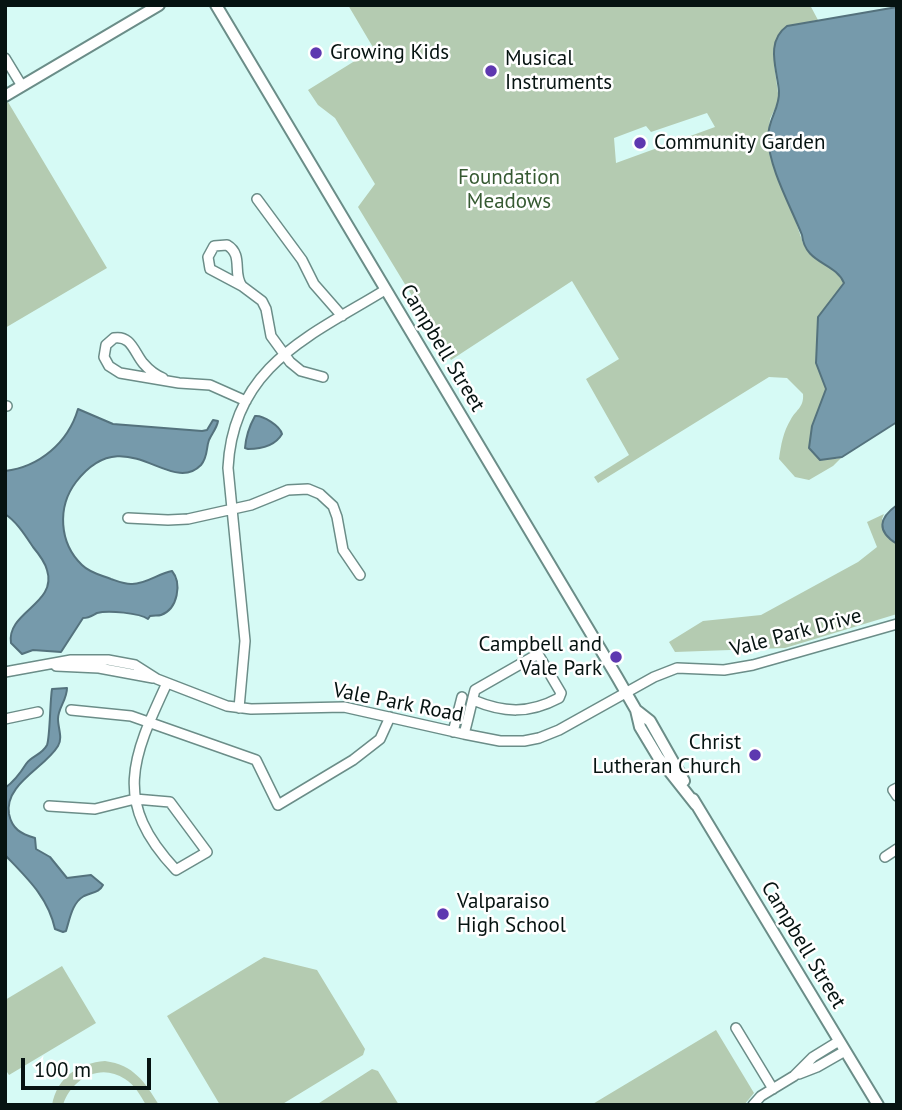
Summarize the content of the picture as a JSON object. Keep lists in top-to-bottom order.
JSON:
{
  "streets": {
    "main road": ["Campbell Street"],
    "street": ["Vale Park Drive", "Vale Park Road"]
  },
  "crossings": [
    ["Campbell Street", "Vale Park Drive"],
    ["Campbell Street", "Vale Park Road"],
    ["Vale Park Drive", "Vale Park Road"]
  ],
  "parks": ["Foundation Meadows"],
  "places": [
    "Growing Kids",
    "Musical Instruments",
    "Community Garden",
    "Campbell and Vale Park",
    "Christ Lutheran Church",
    "Valparaiso High School"
  ],
  "scale_bar": "100 m"
}
